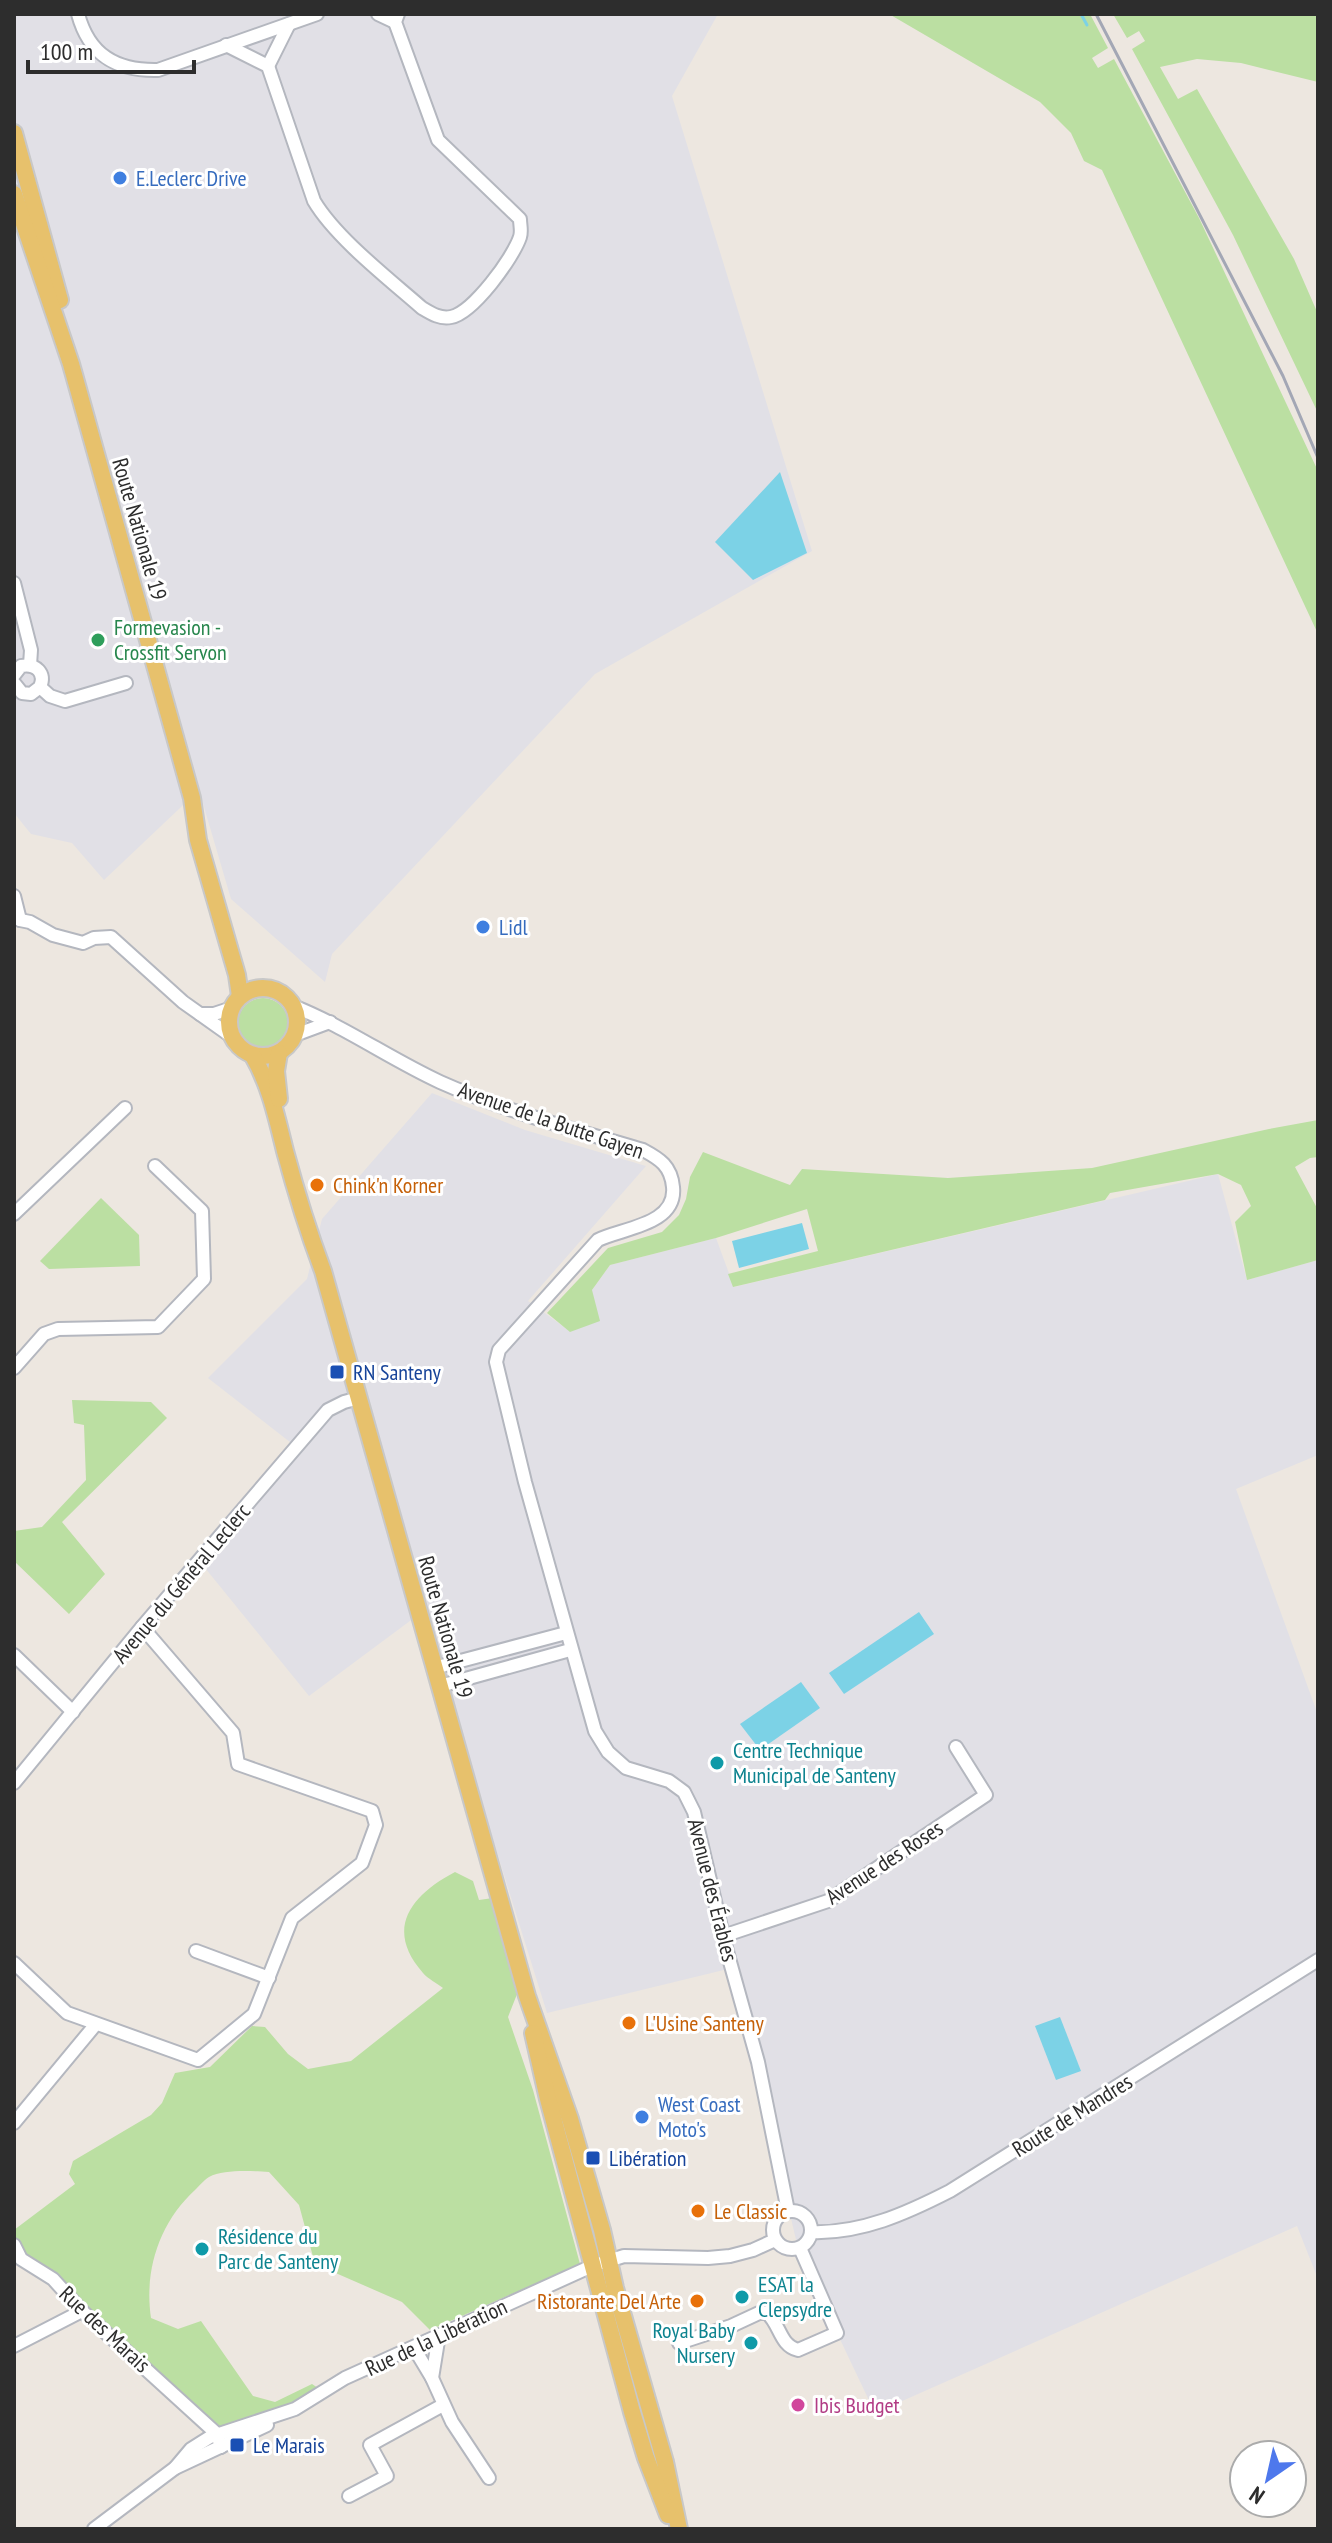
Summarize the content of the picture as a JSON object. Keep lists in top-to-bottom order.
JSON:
{
  "streets": {
    "main road": ["Route Nationale 19"],
    "street": [
      "Avenue de la Butte Gayen",
      "Avenue du Général Leclerc",
      "Avenue des Roses",
      "Avenue des Érables",
      "Route de Mandres",
      "Rue des Marais",
      "Rue de la Libération"
    ]
  },
  "crossings": [
    ["Route Nationale 19", "Avenue de la Butte Gayen"],
    ["Route Nationale 19", "Avenue du Général Leclerc"],
    ["Route Nationale 19", "Rue de la Libération"],
    ["Avenue de la Butte Gayen", "Avenue des Érables"],
    ["Avenue des Roses", "Avenue des Érables"],
    ["Avenue des Érables", "Route de Mandres"],
    ["Rue des Marais", "Rue de la Libération"]
  ],
  "places": {
    "other": [
      "E.Leclerc Drive",
      "Formevasion - Crossfit Servon",
      "Lidl",
      "Chink'n Korner",
      "Centre Technique Municipal de Santeny",
      "L'Usine Santeny",
      "West Coast Moto's",
      "Le Classic",
      "Résidence du Parc de Santeny",
      "ESAT la Clepsydre",
      "Ristorante Del Arte",
      "Royal Baby Nursery",
      "Ibis Budget"
    ],
    "transit": ["RN Santeny", "Libération", "Le Marais"]
  },
  "scale_bar": "100 m",
  "north": "bottom left"
}
